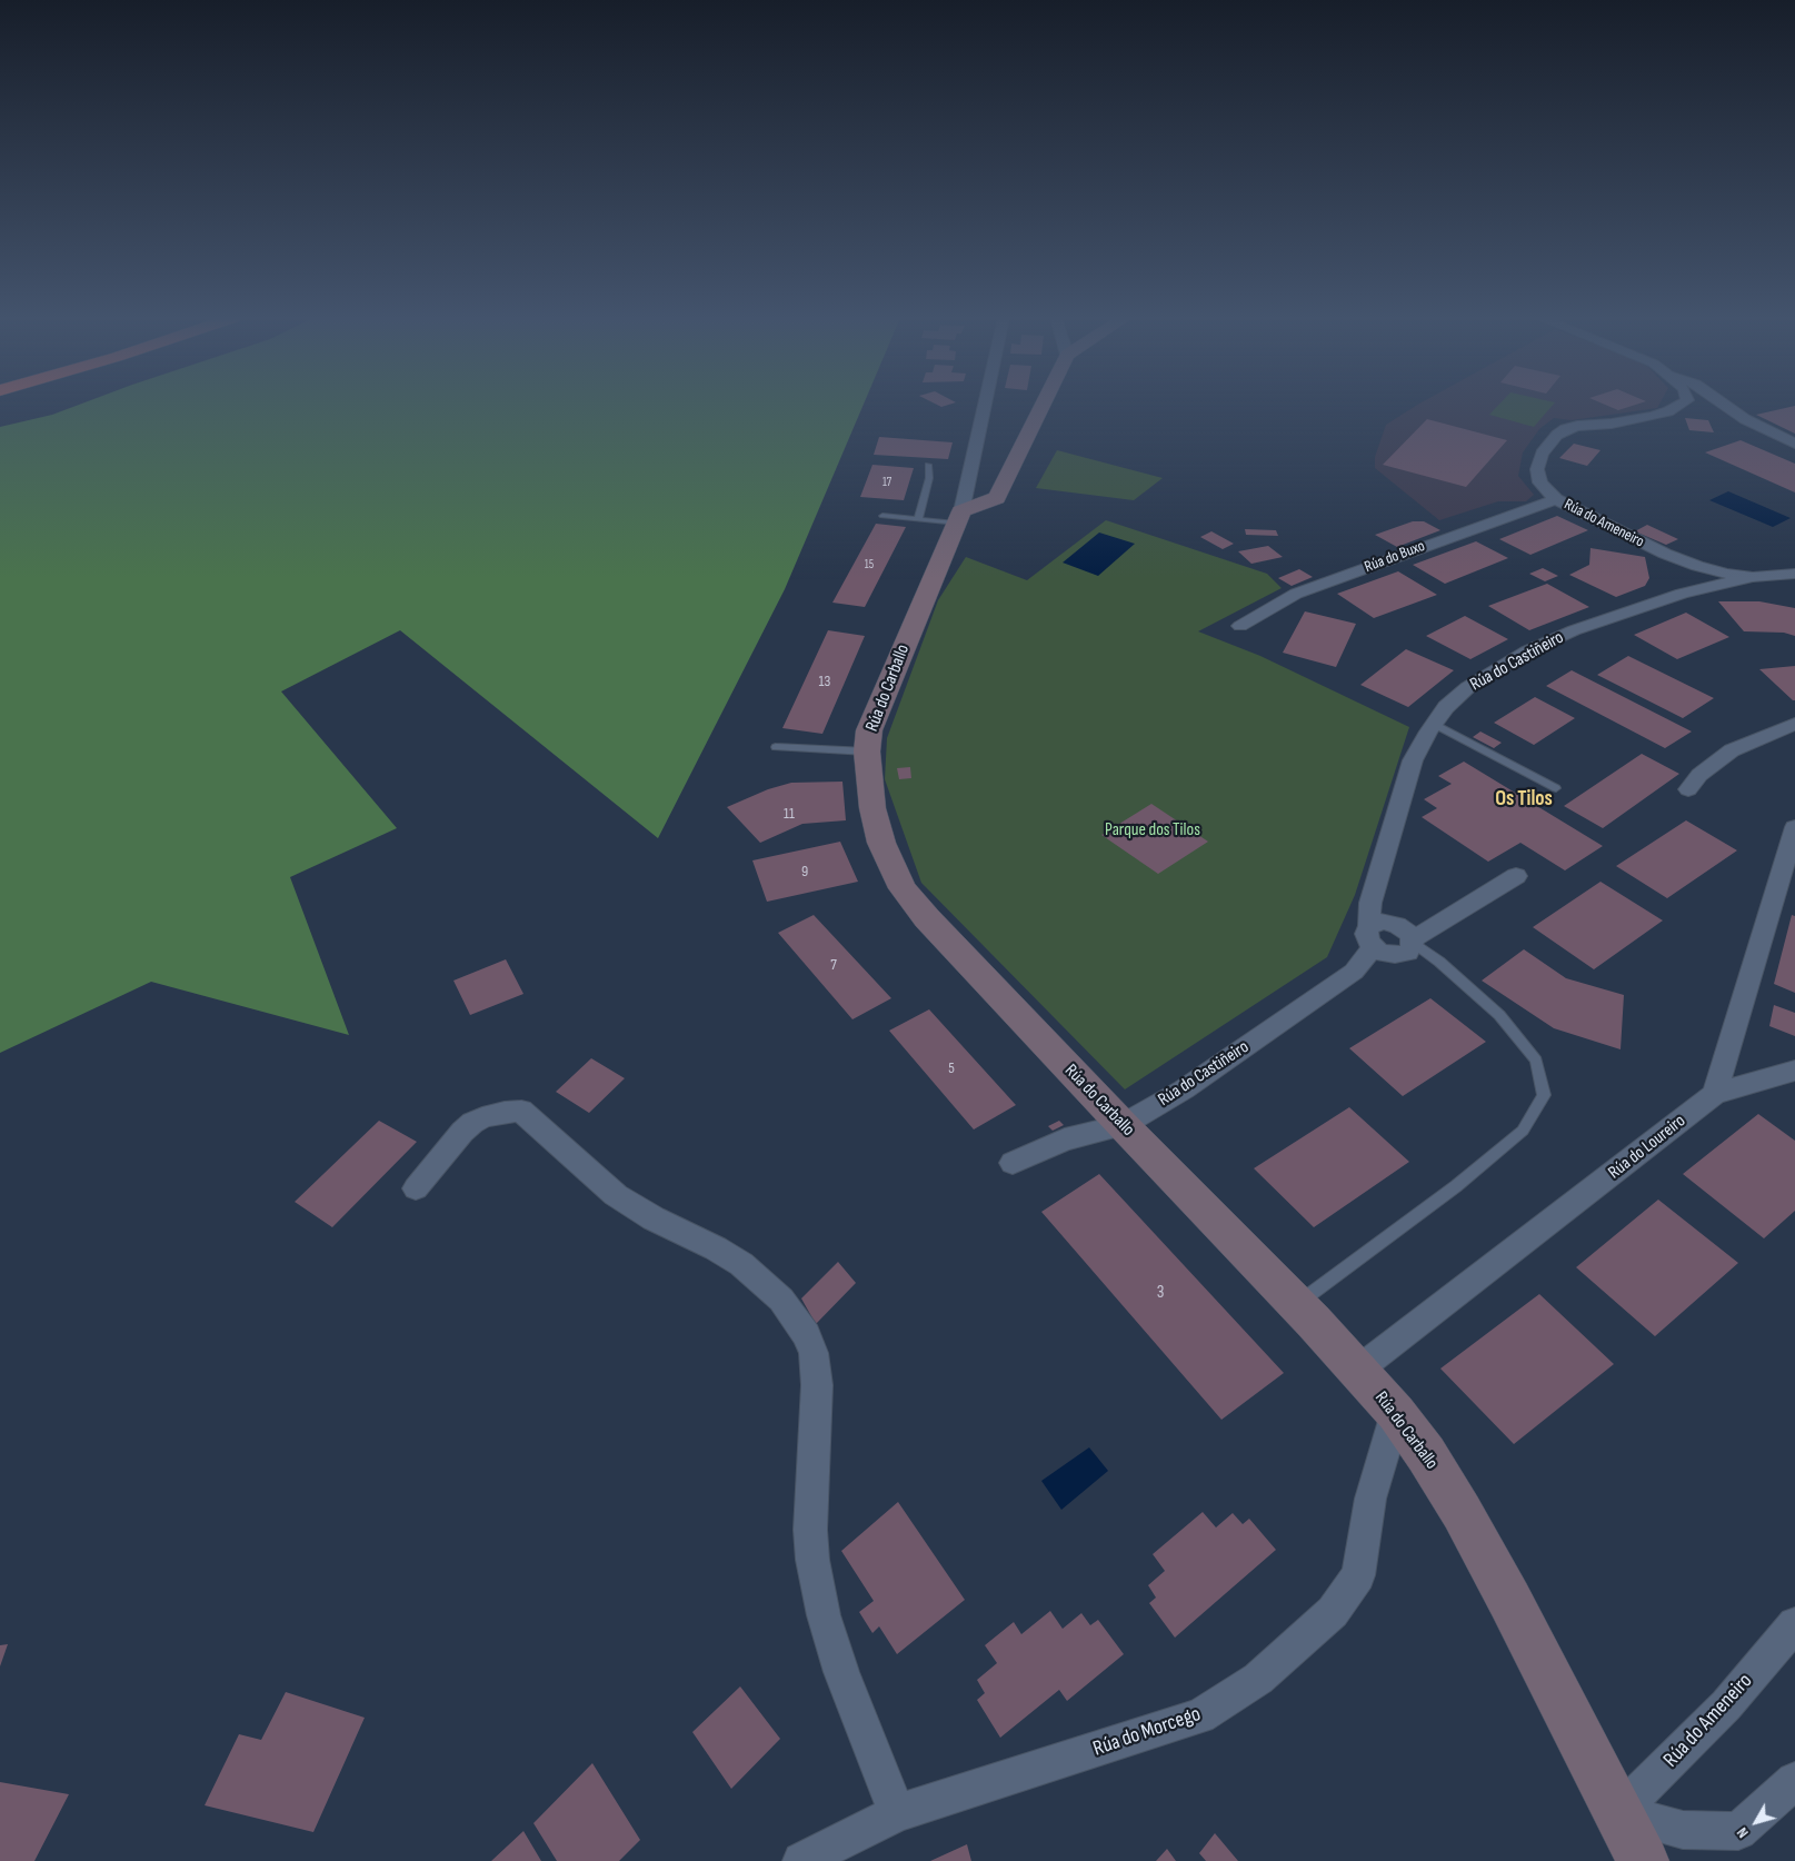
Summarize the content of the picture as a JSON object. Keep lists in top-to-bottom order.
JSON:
{
  "streets": {
    "street": [
      "Rúa do Ameneiro",
      "Rúa do Buxo",
      "Rúa do Castiñeiro",
      "Rúa do Carballo",
      "Rúa do Loureiro",
      "Rúa do Morcego"
    ]
  },
  "crossings": [
    ["Rúa do Ameneiro", "Rúa do Buxo"],
    ["Rúa do Ameneiro", "Rúa do Castiñeiro"],
    ["Rúa do Ameneiro", "Rúa do Carballo"],
    ["Rúa do Castiñeiro", "Rúa do Carballo"],
    ["Rúa do Carballo", "Rúa do Loureiro"],
    ["Rúa do Carballo", "Rúa do Morcego"]
  ],
  "districts": ["Os Tilos"],
  "parks": ["Parque dos Tilos"],
  "house_numbers": [
    "17",
    "15",
    "13",
    "11",
    "9",
    "7",
    "5",
    "3"
  ],
  "north": "bottom left"
}
